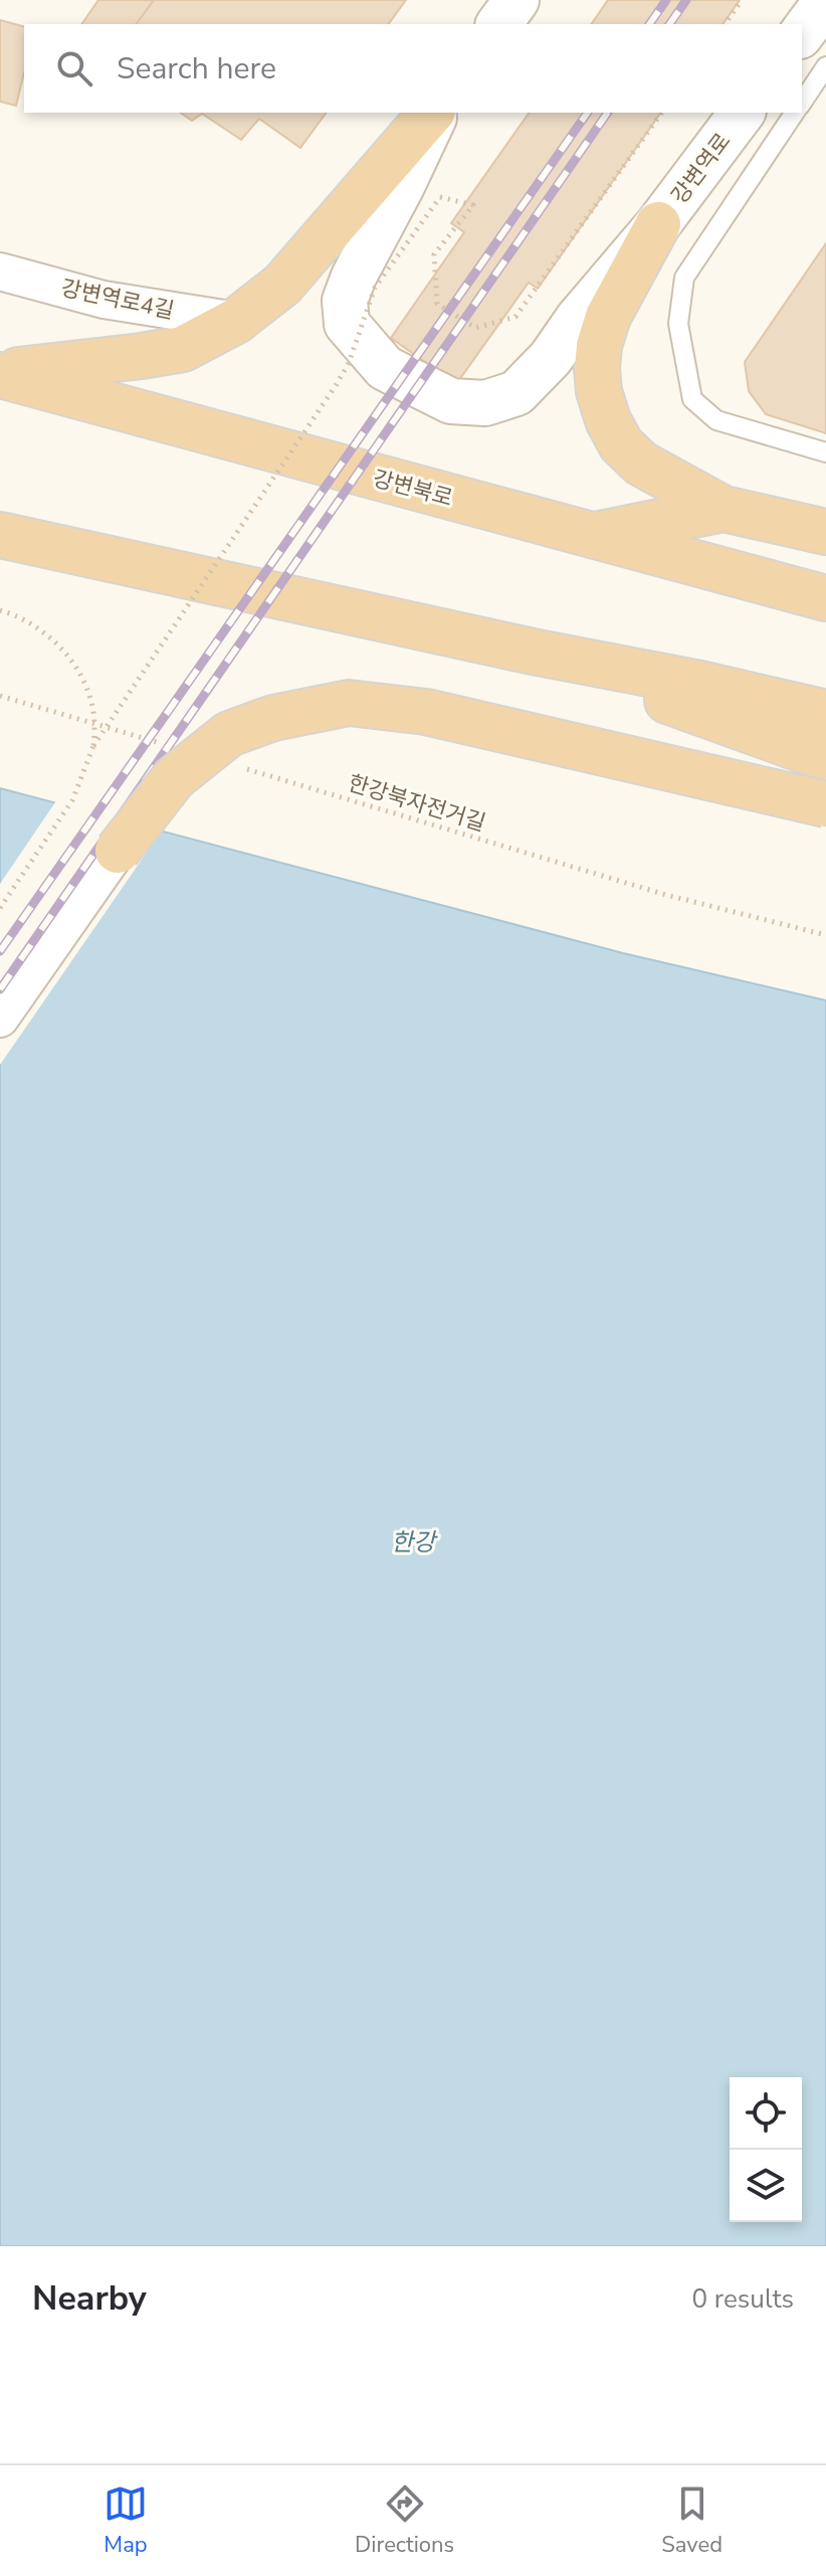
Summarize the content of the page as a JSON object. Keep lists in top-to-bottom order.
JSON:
{
  "streets": {
    "highway": ["강변북로"],
    "main road": ["강변역로"],
    "street": ["강변역로4길"],
    "path": ["한강북자전거길"]
  },
  "water": ["한강"],
  "page": {
    "search": "Search here",
    "heading": ["Nearby", "0 results"],
    "nav": ["Map", "Directions", "Saved"]
  }
}
